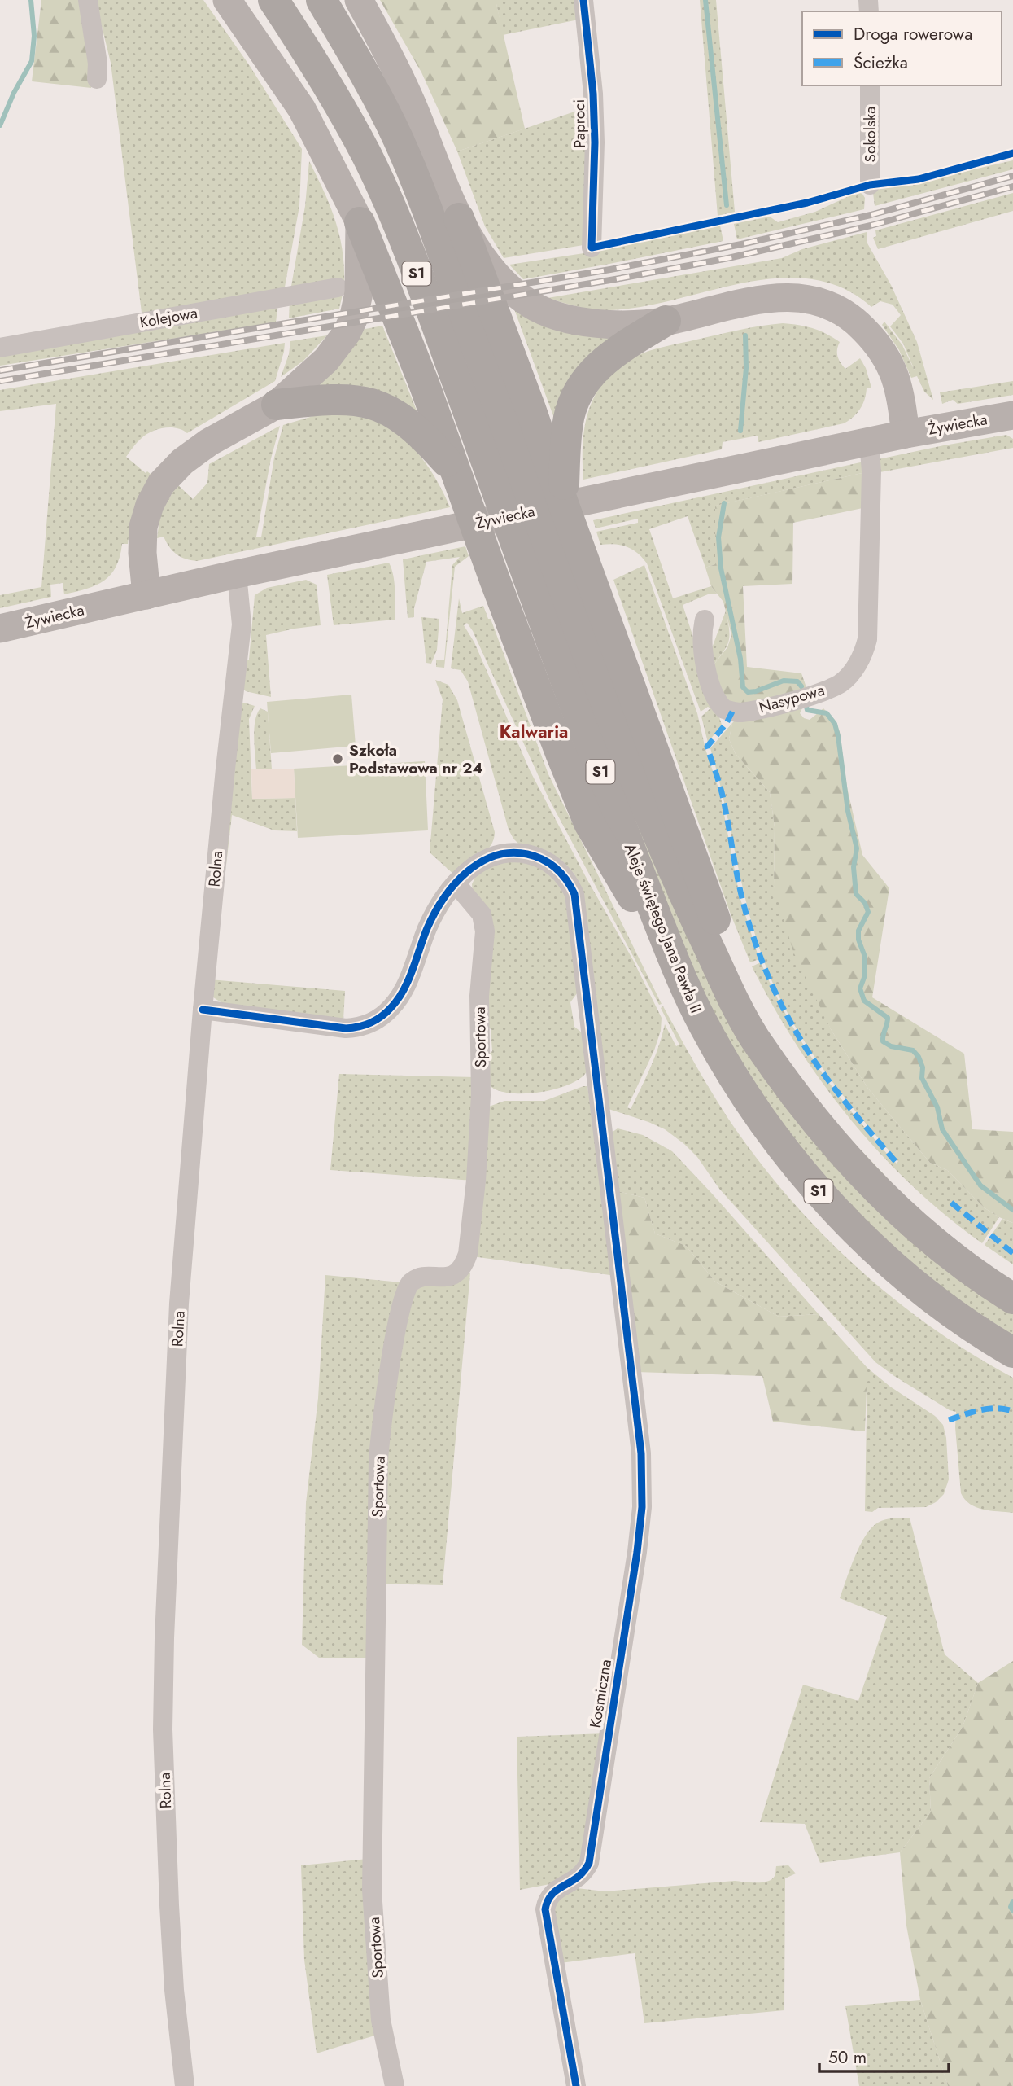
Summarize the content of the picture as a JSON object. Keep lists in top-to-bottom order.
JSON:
{
  "streets": {
    "highway": ["S1", "Aleje świętego Jana Pawła II"],
    "main road": ["Żywiecka"],
    "street": [
      "Paproci",
      "Sokolska",
      "Kolejowa",
      "Nasypowa",
      "Rolna",
      "Sportowa",
      "Kosmiczna"
    ]
  },
  "crossings": [
    ["Żywiecka", "Nasypowa"],
    ["Żywiecka", "Rolna"],
    ["Rolna", "Kosmiczna"],
    ["Sportowa", "Kosmiczna"]
  ],
  "districts": ["Kalwaria"],
  "places": ["Szkoła Podstawowa nr 24"],
  "legend": ["Droga rowerowa", "Ścieżka"],
  "scale_bar": "50 m"
}
